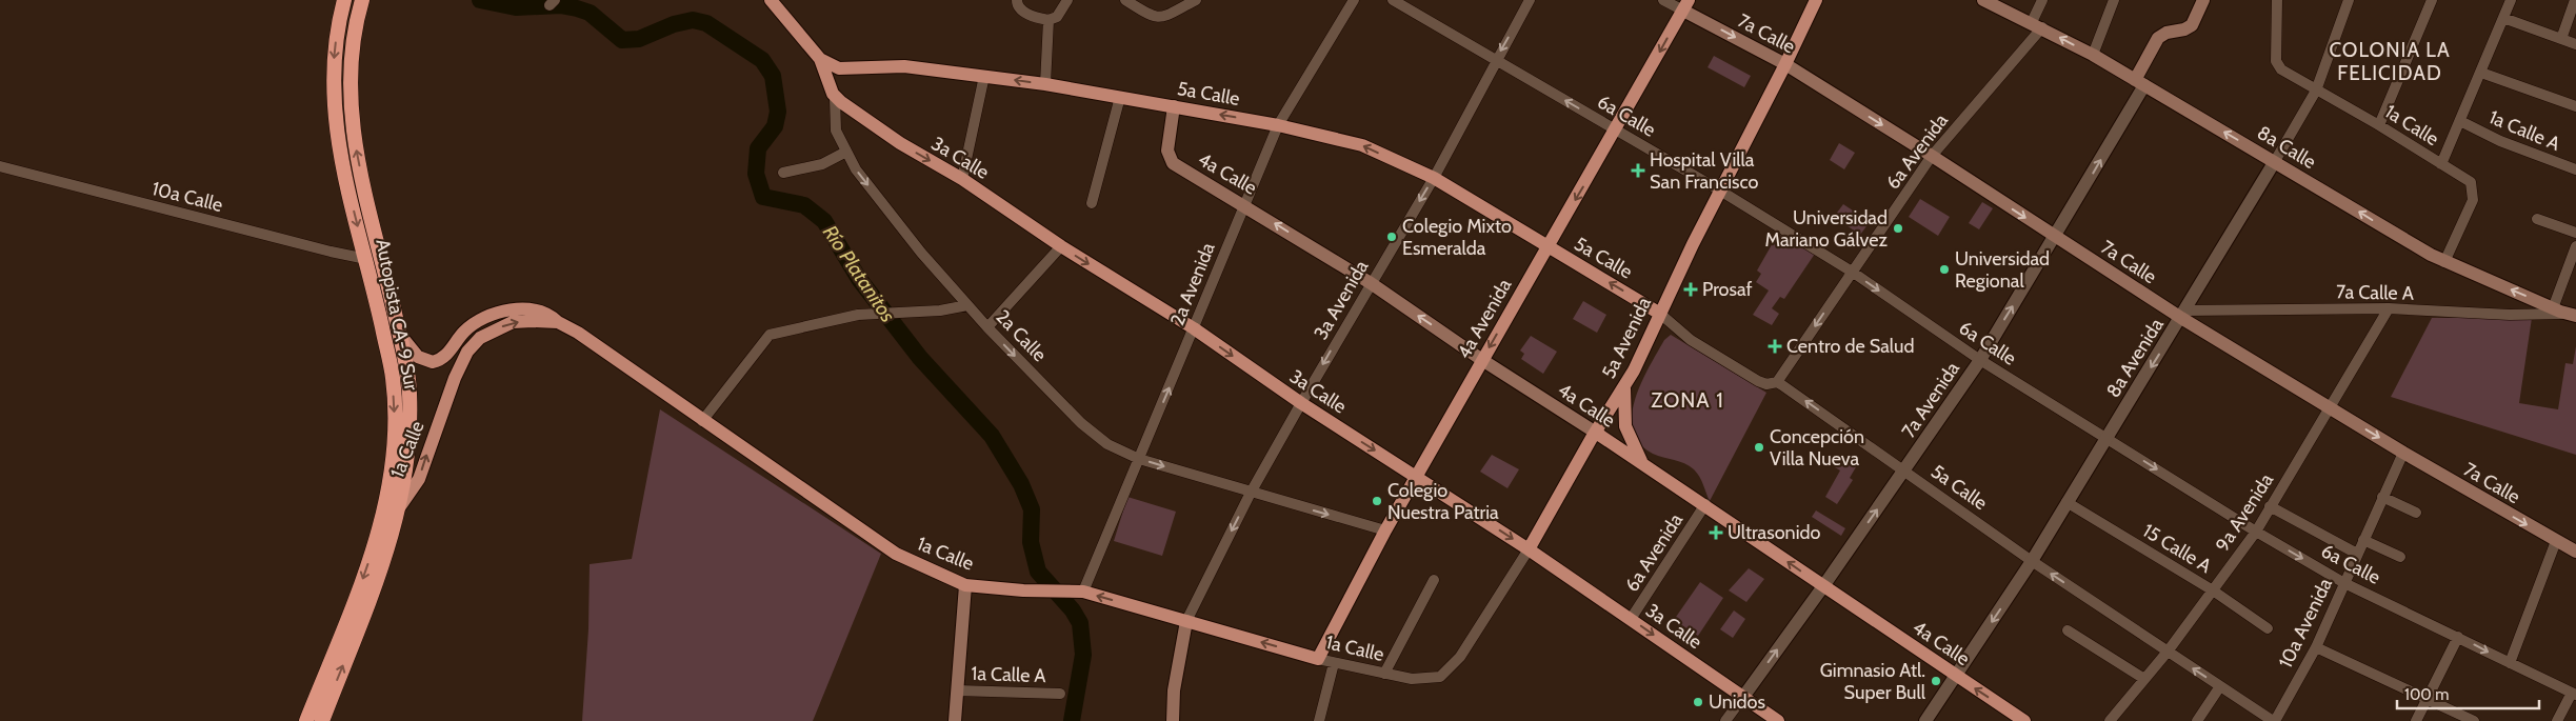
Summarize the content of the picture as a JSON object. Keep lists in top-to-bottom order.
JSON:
{
  "streets": {
    "highway": ["Autopista CA-9 Sur"],
    "main road": [
      "7a Calle",
      "5a Calle",
      "1a Calle",
      "8a Calle",
      "3a Calle",
      "4a Calle",
      "4a Avenida",
      "2a Calle",
      "5a Avenida",
      "7a Avenida"
    ],
    "street": [
      "6a Calle",
      "1a Calle A",
      "6a Avenida",
      "10a Calle",
      "2a Avenida",
      "7a Calle A",
      "3a Avenida",
      "8a Avenida",
      "9a Avenida",
      "15 Calle A",
      "10a Avenida"
    ]
  },
  "crossings": [
    ["7a Calle", "6a Avenida"],
    ["7a Calle", "7a Calle A"],
    ["7a Calle", "4a Avenida"],
    ["7a Calle", "5a Avenida"],
    ["7a Calle", "8a Avenida"],
    ["7a Calle", "7a Avenida"],
    ["7a Calle", "9a Avenida"],
    ["7a Calle", "10a Avenida"],
    ["5a Calle", "6a Avenida"],
    ["5a Calle", "4a Calle"],
    ["5a Calle", "2a Avenida"],
    ["5a Calle", "3a Avenida"],
    ["5a Calle", "4a Avenida"],
    ["5a Calle", "2a Calle"],
    ["5a Calle", "5a Avenida"],
    ["5a Calle", "8a Avenida"],
    ["5a Calle", "7a Avenida"],
    ["5a Calle", "9a Avenida"],
    ["5a Calle", "10a Avenida"],
    ["6a Calle", "6a Avenida"],
    ["6a Calle", "3a Avenida"],
    ["6a Calle", "4a Avenida"],
    ["6a Calle", "5a Avenida"],
    ["6a Calle", "8a Avenida"],
    ["6a Calle", "7a Avenida"],
    ["6a Calle", "9a Avenida"],
    ["6a Calle", "10a Avenida"],
    ["1a Calle", "8a Calle"],
    ["1a Calle", "2a Avenida"],
    ["1a Calle", "3a Avenida"],
    ["1a Calle", "Autopista CA-9 Sur"],
    ["1a Calle", "4a Avenida"],
    ["1a Calle", "5a Avenida"],
    ["1a Calle", "8a Avenida"],
    ["8a Calle", "6a Avenida"],
    ["8a Calle", "7a Calle A"],
    ["8a Calle", "8a Avenida"],
    ["8a Calle", "7a Avenida"],
    ["6a Avenida", "3a Calle"],
    ["6a Avenida", "4a Calle"],
    ["3a Calle", "2a Avenida"],
    ["3a Calle", "3a Avenida"],
    ["3a Calle", "4a Avenida"],
    ["3a Calle", "2a Calle"],
    ["3a Calle", "5a Avenida"],
    ["3a Calle", "7a Avenida"],
    ["4a Calle", "2a Avenida"],
    ["4a Calle", "3a Avenida"],
    ["4a Calle", "4a Avenida"],
    ["4a Calle", "5a Avenida"],
    ["4a Calle", "8a Avenida"],
    ["4a Calle", "7a Avenida"],
    ["10a Calle", "Autopista CA-9 Sur"],
    ["2a Avenida", "2a Calle"],
    ["7a Calle A", "8a Avenida"],
    ["7a Calle A", "9a Avenida"],
    ["3a Avenida", "2a Calle"],
    ["4a Avenida", "2a Calle"],
    ["8a Avenida", "15 Calle A"],
    ["9a Avenida", "15 Calle A"]
  ],
  "one_way": [
    "7a Calle",
    "5a Calle",
    "8a Calle",
    "3a Calle",
    "4a Calle",
    "3a Avenida",
    "4a Avenida",
    "2a Calle",
    "7a Avenida"
  ],
  "districts": ["COLONIA LA FELICIDAD", "ZONA 1"],
  "water": ["Río Platanitos"],
  "places": {
    "health": [
      "Hospital Villa San Francisco",
      "Prosaf",
      "Centro de Salud",
      "Ultrasonido"
    ],
    "other": [
      "Universidad Mariano Gálvez",
      "Colegio Mixto Esmeralda",
      "Universidad Regional",
      "Concepción Villa Nueva",
      "Colegio Nuestra Patria",
      "Gimnasio Atl. Super Bull",
      "Unidos"
    ]
  },
  "scale_bar": "100 m"
}
